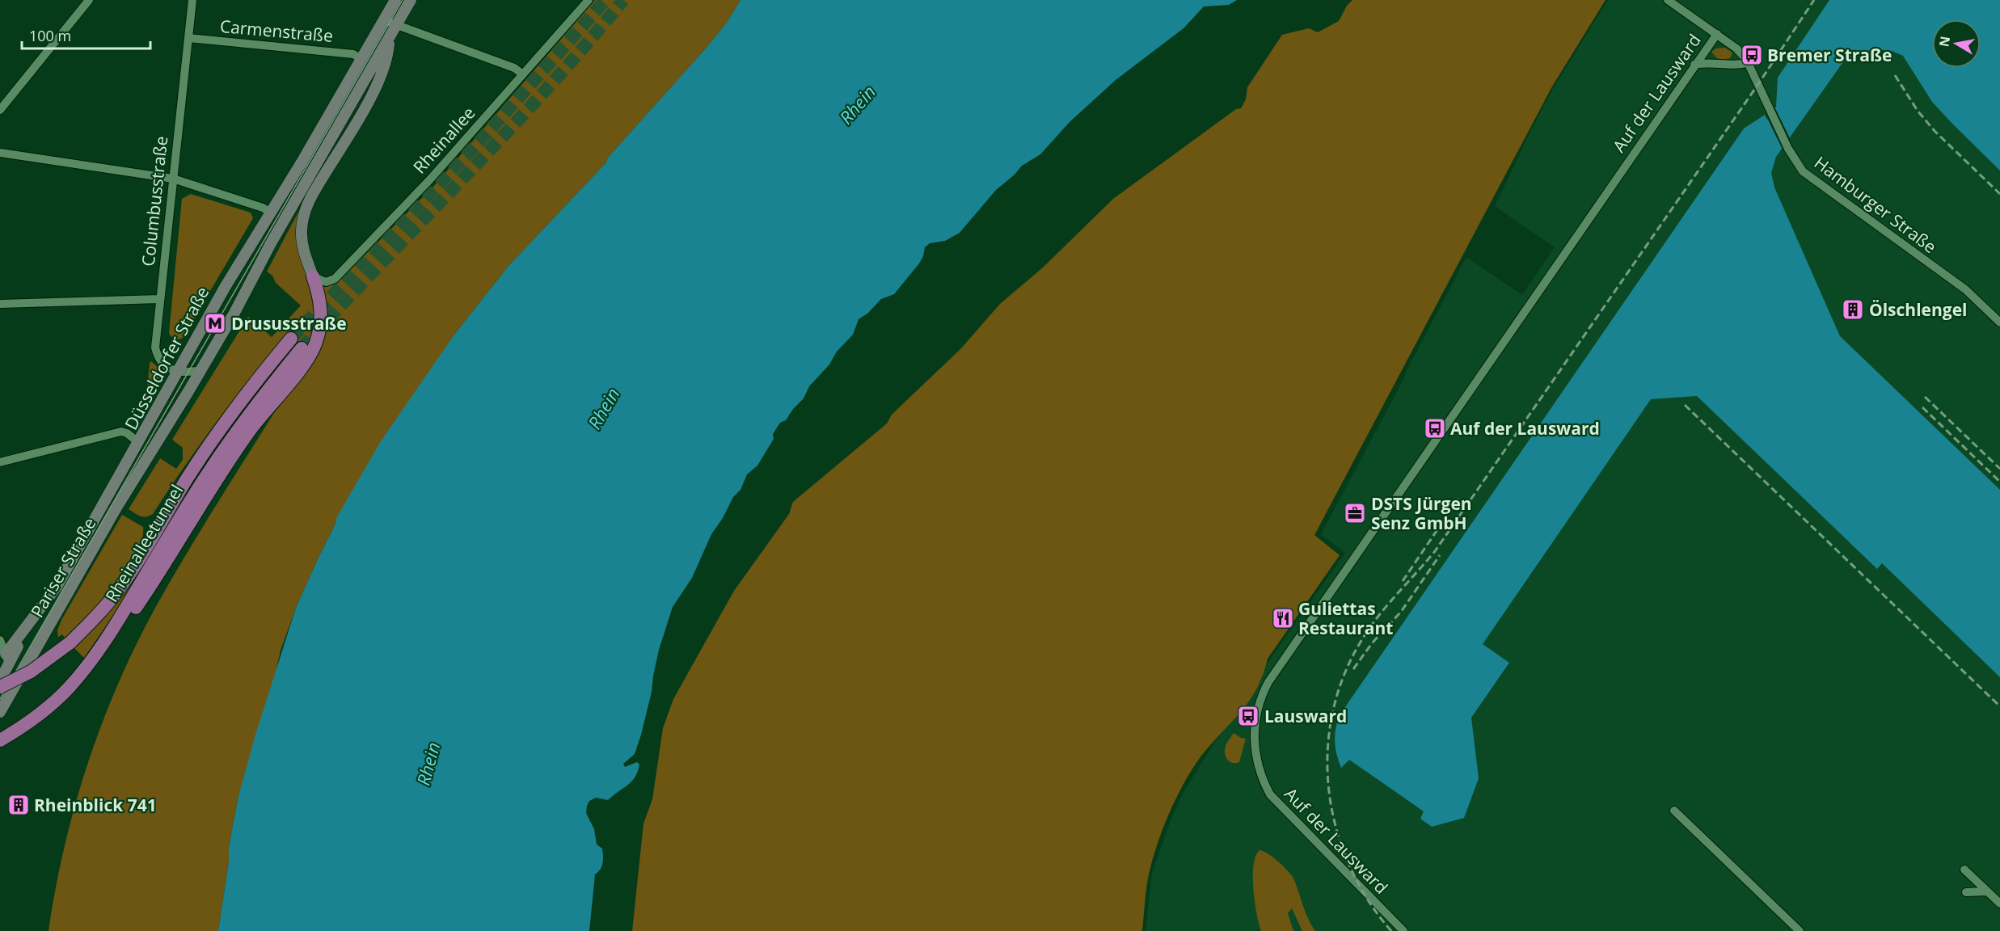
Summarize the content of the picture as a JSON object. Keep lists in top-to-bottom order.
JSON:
{
  "streets": {
    "highway": ["Rheinalleetunnel"],
    "main road": ["Düsseldorfer Straße", "Pariser Straße"],
    "street": [
      "Carmenstraße",
      "Auf der Lausward",
      "Rheinallee",
      "Columbusstraße",
      "Hamburger Straße"
    ]
  },
  "crossings": [
    ["Carmenstraße", "Columbusstraße"],
    ["Carmenstraße", "Düsseldorfer Straße"],
    ["Auf der Lausward", "Hamburger Straße"],
    ["Rheinallee", "Düsseldorfer Straße"],
    ["Columbusstraße", "Düsseldorfer Straße"],
    ["Düsseldorfer Straße", "Pariser Straße"]
  ],
  "water": ["Rhein"],
  "places": {
    "bus stop": ["Bremer Straße", "Auf der Lausward", "Lausward"],
    "building": ["Ölschlengel", "Rheinblick 741"],
    "metro station": ["Drususstraße"],
    "office": ["DSTS Jürgen Senz GmbH"],
    "restaurant": ["Guliettas Restaurant"]
  },
  "scale_bar": "100 m",
  "north": "left"
}
